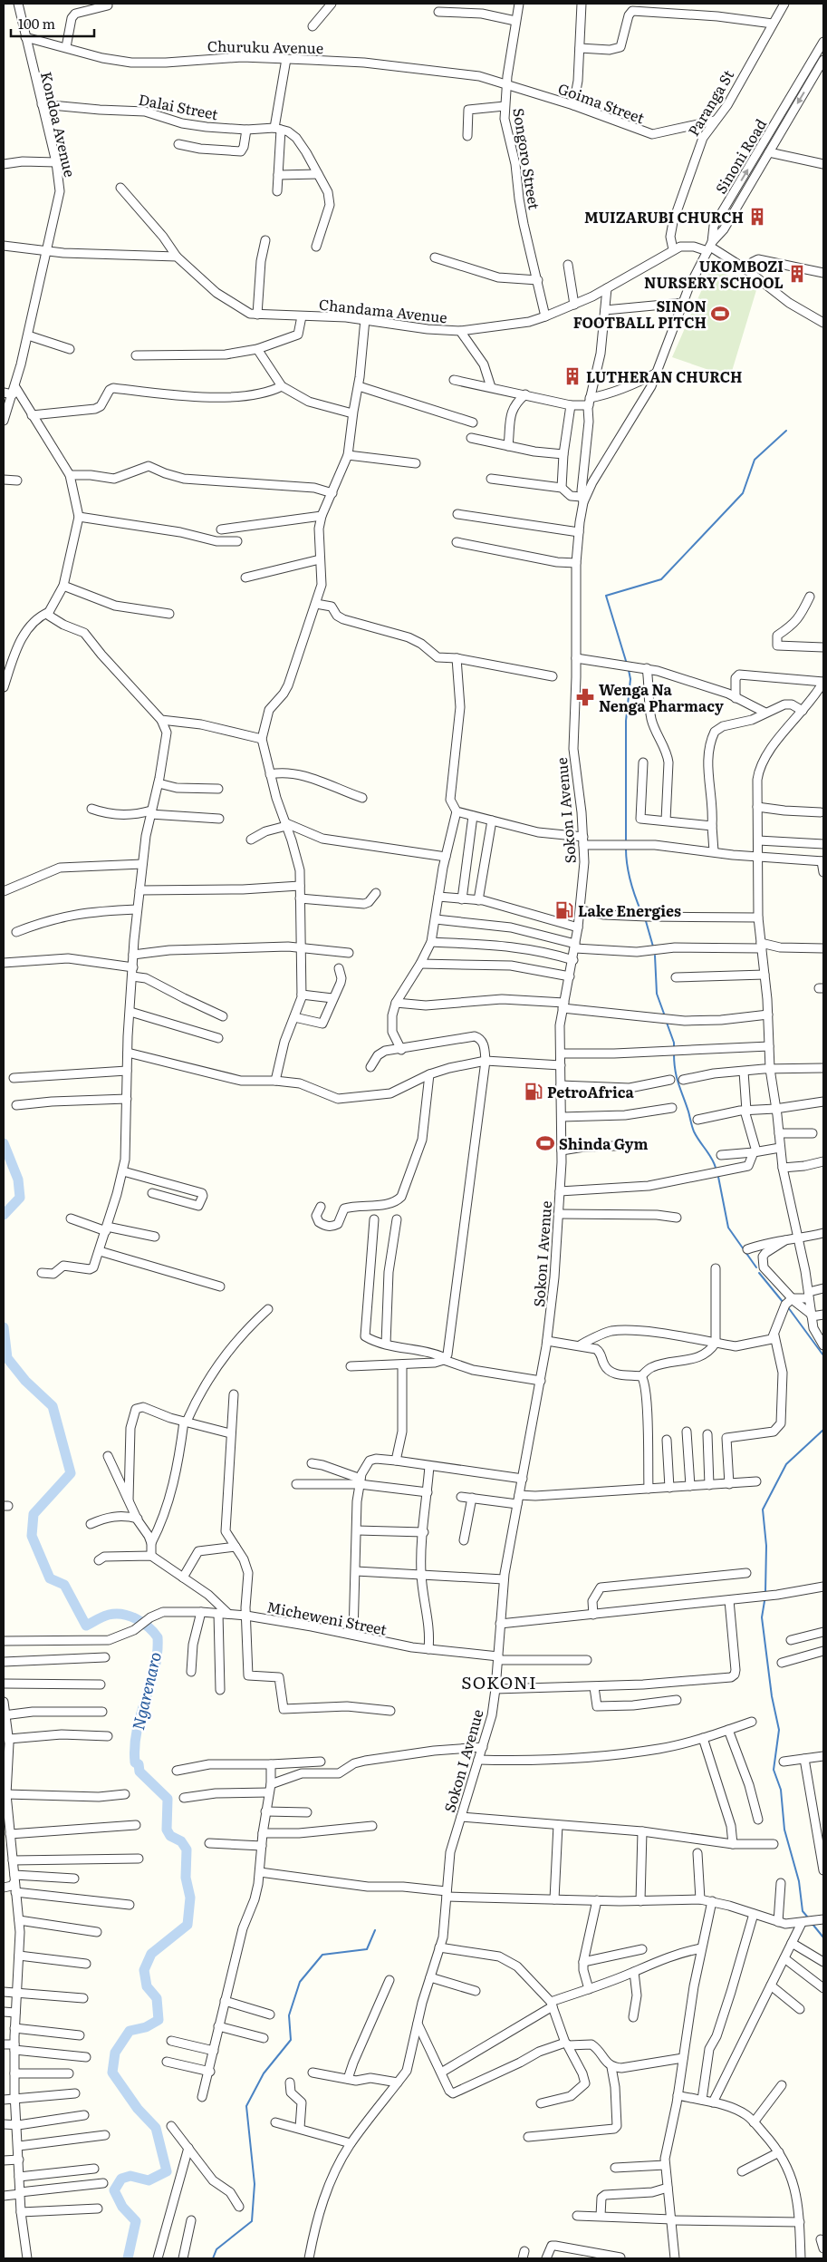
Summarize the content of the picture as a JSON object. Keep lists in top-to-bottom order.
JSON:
{
  "streets": {
    "street": [
      "Churuku Avenue",
      "Goima Street",
      "Paranga St",
      "Dalai Street",
      "Kondoa Avenue",
      "Sinoni Road",
      "Songoro Street",
      "Chandama Avenue",
      "Sokon I Avenue",
      "Micheweni Street"
    ]
  },
  "crossings": [
    ["Churuku Avenue", "Goima Street"],
    ["Churuku Avenue", "Kondoa Avenue"],
    ["Churuku Avenue", "Songoro Street"],
    ["Goima Street", "Paranga St"],
    ["Goima Street", "Songoro Street"],
    ["Paranga St", "Chandama Avenue"],
    ["Dalai Street", "Kondoa Avenue"],
    ["Sinoni Road", "Chandama Avenue"],
    ["Sinoni Road", "Sokon I Avenue"],
    ["Songoro Street", "Chandama Avenue"],
    ["Chandama Avenue", "Sokon I Avenue"],
    ["Sokon I Avenue", "Micheweni Street"]
  ],
  "districts": ["SOKONI"],
  "water": ["Ngarenaro"],
  "places": {
    "building": ["MUIZARUBI CHURCH", "UKOMBOZI NURSERY SCHOOL", "LUTHERAN CHURCH"],
    "sports": ["SINON FOOTBALL PITCH", "Shinda Gym"],
    "pharmacy": ["Wenga Na Nenga Pharmacy"],
    "fuel station": ["Lake Energies", "PetroAfrica"]
  },
  "scale_bar": "100 m"
}
